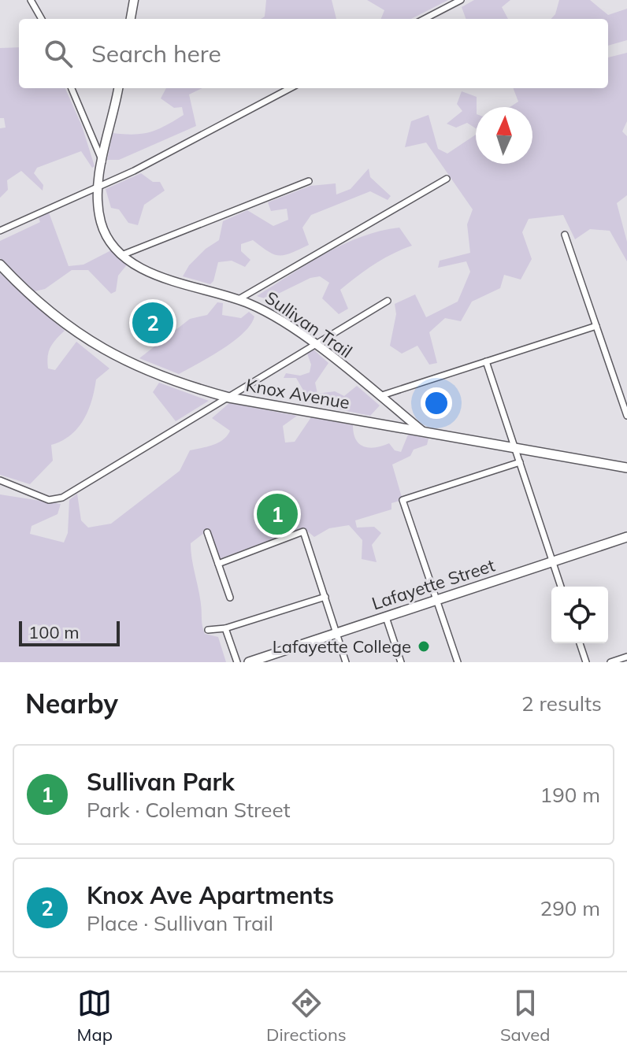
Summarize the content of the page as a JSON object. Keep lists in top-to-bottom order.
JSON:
{
  "streets": {
    "main road": ["Knox Avenue", "Lafayette Street"],
    "street": ["Sullivan Trail"]
  },
  "crossings": [
    ["Sullivan Trail", "Knox Avenue"]
  ],
  "places": ["Lafayette College"],
  "scale_bar": "100 m",
  "north": "top",
  "page": {
    "search": "Search here",
    "pins": ["2", "1"],
    "scale": "100 m",
    "heading": ["Nearby", "2 results"],
    "list": [
      {
        "mark": "1",
        "name": "Sullivan Park",
        "note": "Park · Coleman Street",
        "value": "190 m"
      },
      {
        "mark": "2",
        "name": "Knox Ave Apartments",
        "note": "Place · Sullivan Trail",
        "value": "290 m"
      }
    ],
    "nav": ["Map", "Directions", "Saved"]
  }
}
